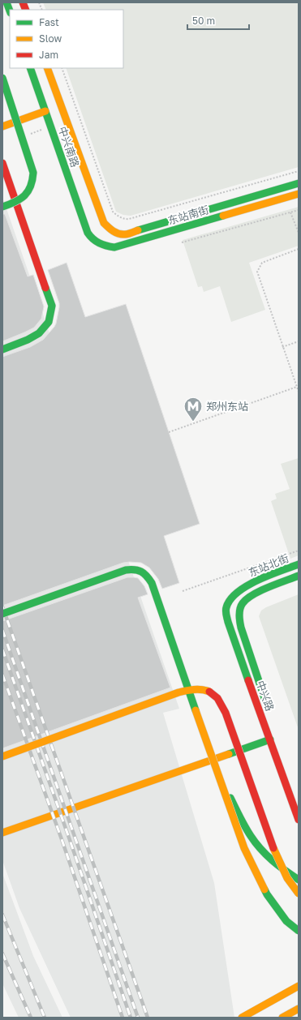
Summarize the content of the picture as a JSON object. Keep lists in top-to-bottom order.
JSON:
{
  "streets": {
    "street": [
      "中兴南路",
      "东站南街",
      "东站北街",
      "中兴路"
    ]
  },
  "crossings": [
    ["中兴南路", "东站南街"],
    ["东站北街", "中兴路"]
  ],
  "places": {
    "metro station": ["郑州东站"]
  },
  "legend": ["Fast", "Slow", "Jam"],
  "scale_bar": "50 m"
}
